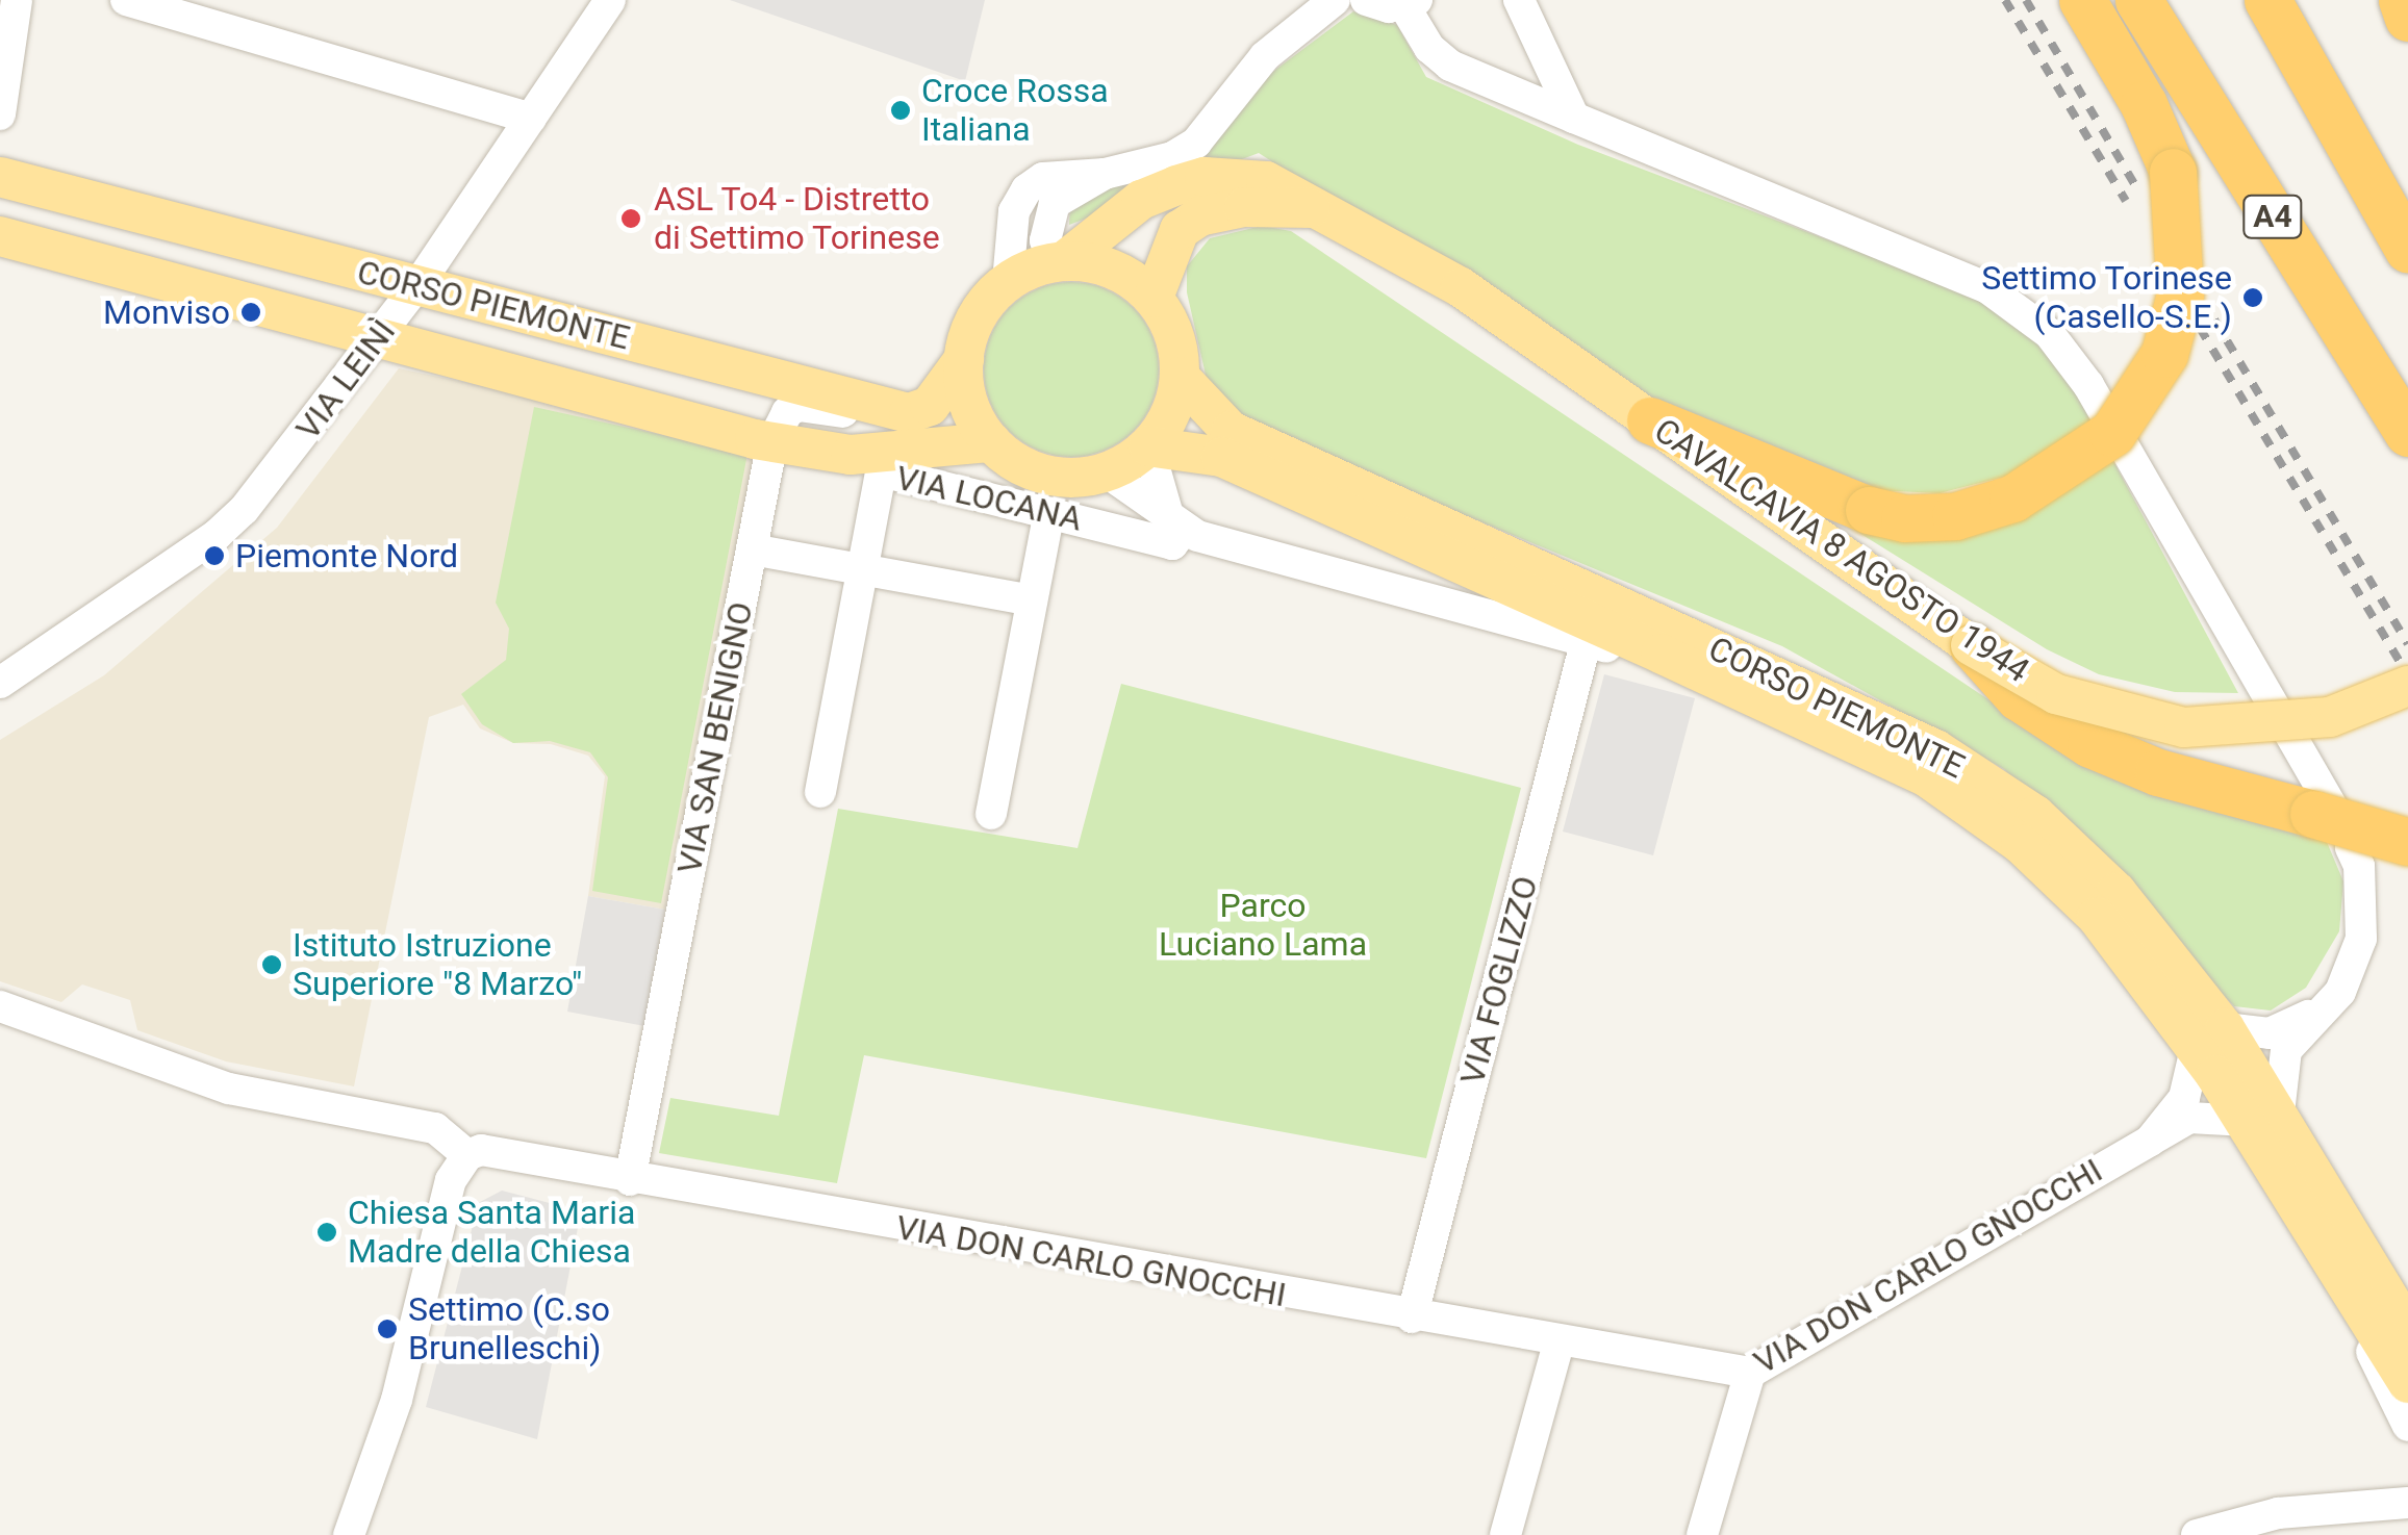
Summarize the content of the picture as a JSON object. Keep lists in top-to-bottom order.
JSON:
{
  "streets": {
    "highway": ["A4"],
    "main road": ["CORSO PIEMONTE", "CAVALCAVIA 8 AGOSTO 1944"],
    "street": [
      "VIA LEINÌ",
      "VIA LOCANA",
      "VIA SAN BENIGNO",
      "VIA FOGLIZZO",
      "VIA DON CARLO GNOCCHI"
    ]
  },
  "crossings": [
    ["CORSO PIEMONTE", "VIA LEINÌ"],
    ["CORSO PIEMONTE", "CAVALCAVIA 8 AGOSTO 1944"],
    ["CORSO PIEMONTE", "VIA SAN BENIGNO"],
    ["CORSO PIEMONTE", "VIA DON CARLO GNOCCHI"],
    ["VIA SAN BENIGNO", "VIA DON CARLO GNOCCHI"],
    ["VIA FOGLIZZO", "VIA DON CARLO GNOCCHI"]
  ],
  "parks": ["Parco Luciano Lama"],
  "places": [
    "Croce Rossa Italiana",
    "ASL To4 - Distretto di Settimo Torinese",
    "Settimo Torinese (Casello-S.E.)",
    "Monviso",
    "Piemonte Nord",
    "Istituto Istruzione Superiore \"8 Marzo\"",
    "Chiesa Santa Maria Madre della Chiesa",
    "Settimo (C.so Brunelleschi)"
  ]
}
